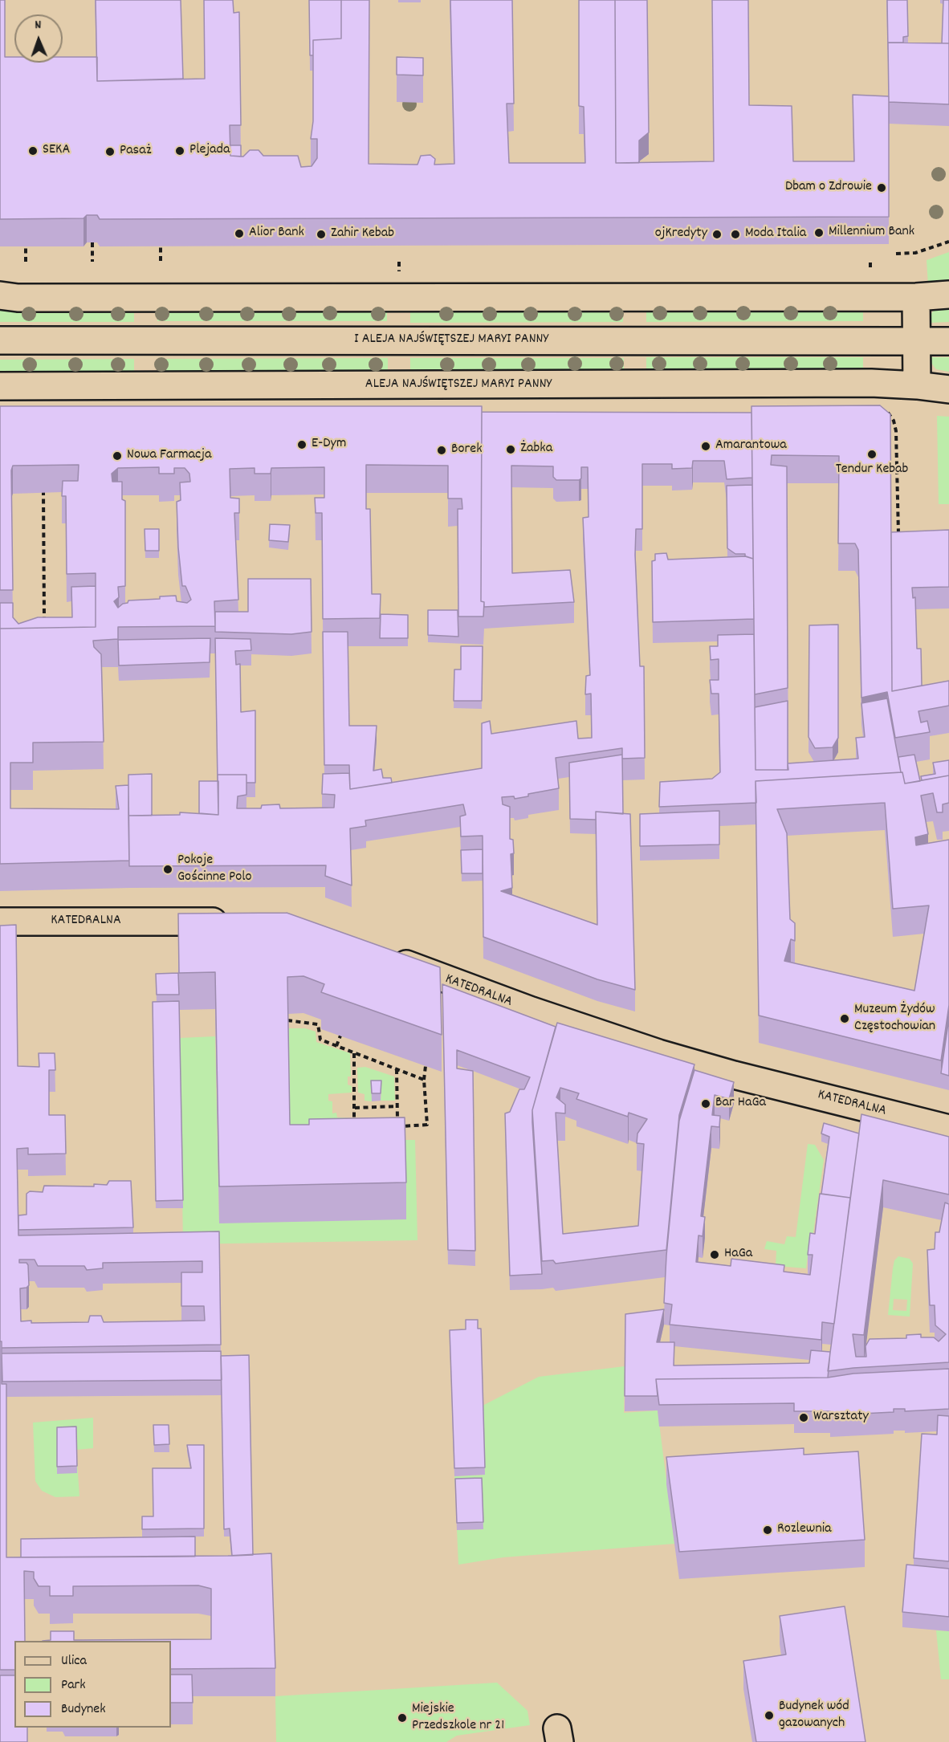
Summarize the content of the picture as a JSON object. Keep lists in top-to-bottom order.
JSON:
{
  "streets": {
    "street": ["I ALEJA NAJŚWIĘTSZEJ MARYI PANNY", "ALEJA NAJŚWIĘTSZEJ MARYI PANNY", "KATEDRALNA"]
  },
  "places": [
    "SEKA",
    "Plejada",
    "Pasaż",
    "Dbam o Zdrowie",
    "Millennium Bank",
    "Alior Bank",
    "Zahir Kebab",
    "ojKredyty",
    "Moda Italia",
    "E-Dym",
    "Amarantowa",
    "Żabka",
    "Borek",
    "Tendur Kebab",
    "Nowa Farmacja",
    "Pokoje Gościnne Polo",
    "Muzeum Żydów Częstochowian",
    "Bar HaGa",
    "HaGa",
    "Warsztaty",
    "Rozlewnia",
    "Budynek wód gazowanych",
    "Miejskie Przedszkole nr 21"
  ],
  "legend": ["Ulica", "Park", "Budynek"],
  "north": "top"
}
